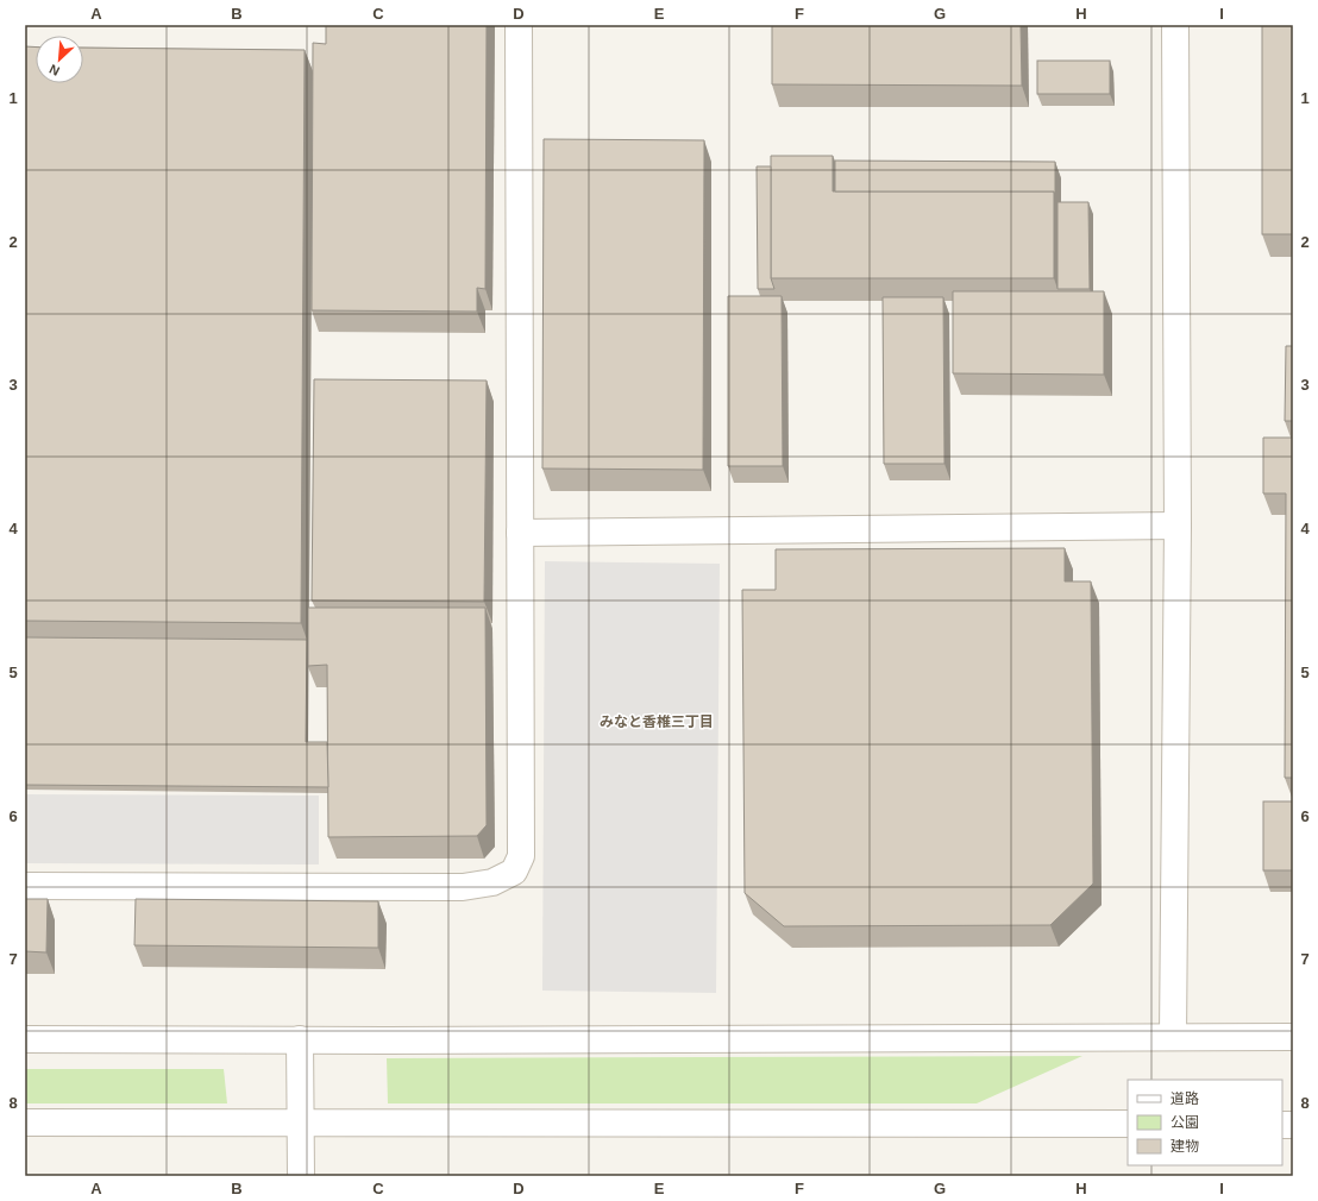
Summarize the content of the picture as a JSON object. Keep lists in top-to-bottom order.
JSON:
{
  "districts": ["みなと香椎三丁目"],
  "legend": ["道路", "公園", "建物"],
  "north": "bottom left",
  "grid": {
    "columns": [
      "A",
      "B",
      "C",
      "D",
      "E",
      "F",
      "G",
      "H",
      "I"
    ],
    "rows": [
      "1",
      "2",
      "3",
      "4",
      "5",
      "6",
      "7",
      "8"
    ]
  }
}
